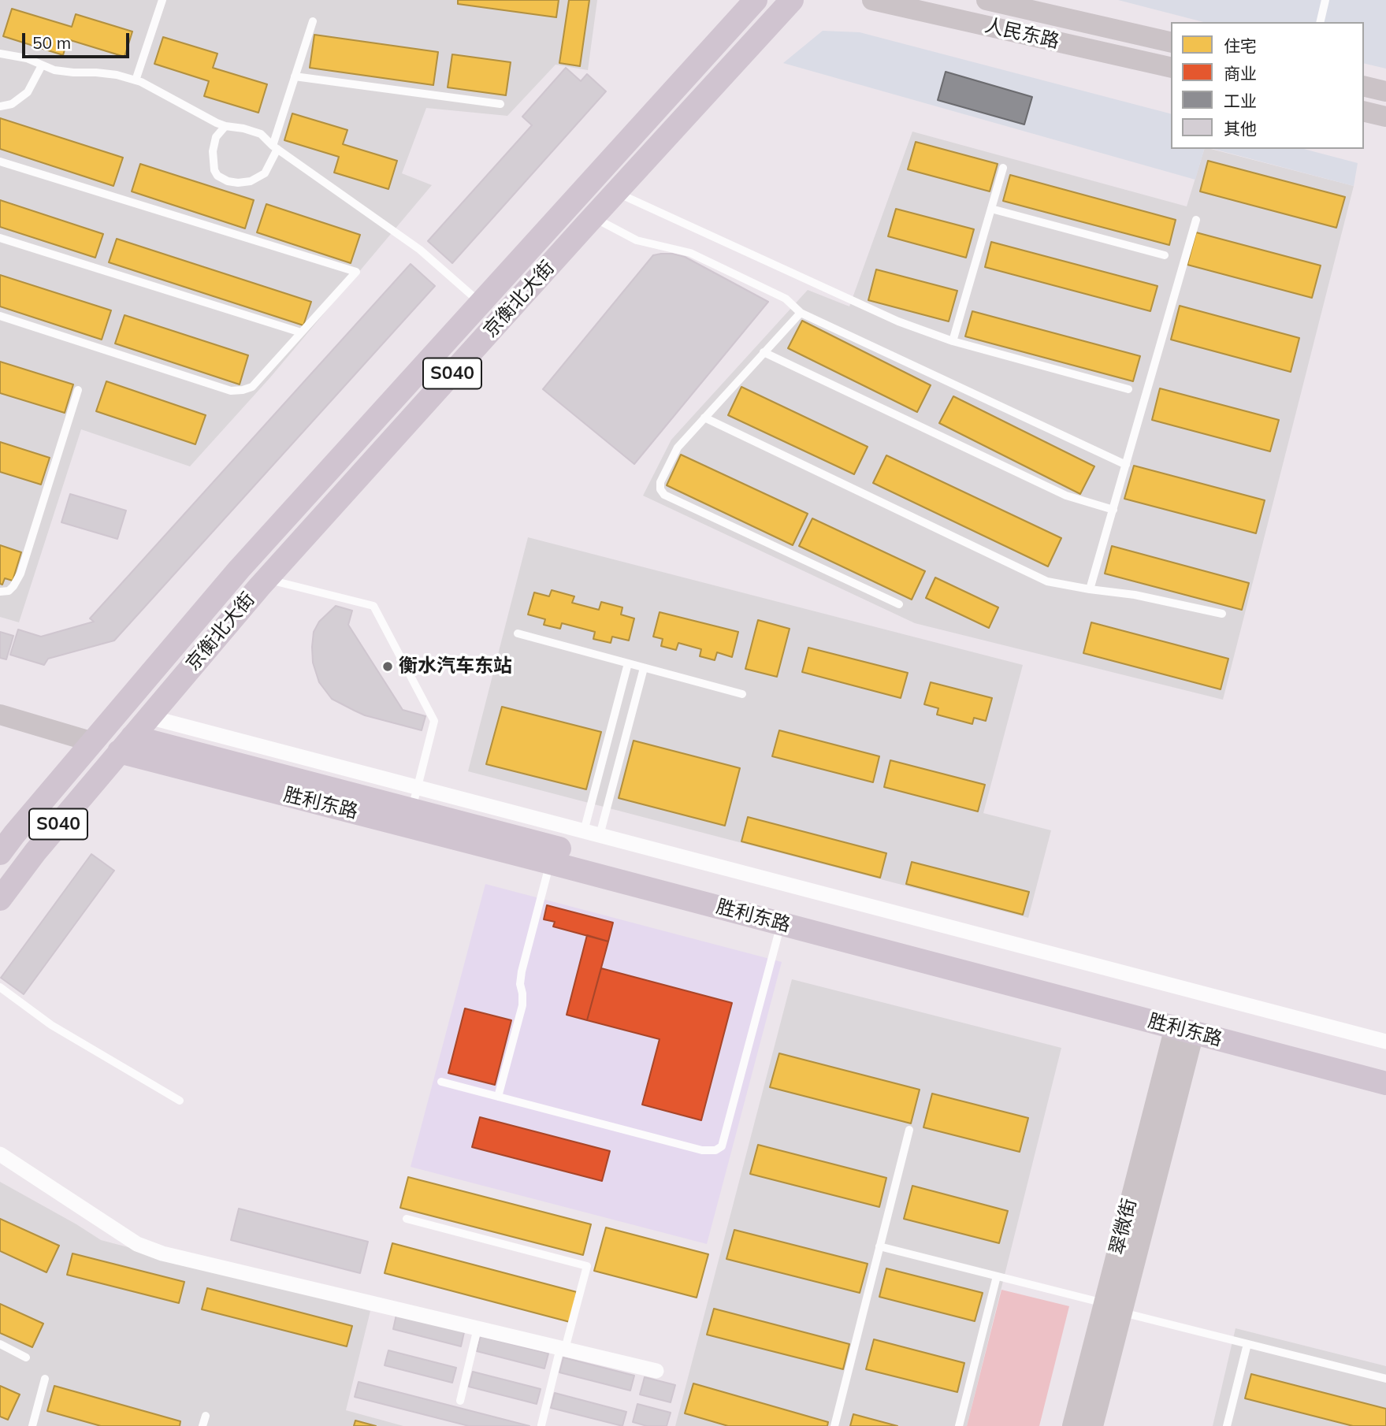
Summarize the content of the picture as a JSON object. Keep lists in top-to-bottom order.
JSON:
{
  "streets": {
    "main road": ["京衡北大街", "S040", "胜利东路"],
    "street": ["人民东路", "翠微街"]
  },
  "crossings": [
    ["京衡北大街", "S040"],
    ["京衡北大街", "胜利东路"],
    ["S040", "胜利东路"],
    ["胜利东路", "翠微街"]
  ],
  "places": ["衡水汽车东站"],
  "legend": [
    "住宅",
    "商业",
    "工业",
    "其他"
  ],
  "scale_bar": "50 m"
}
